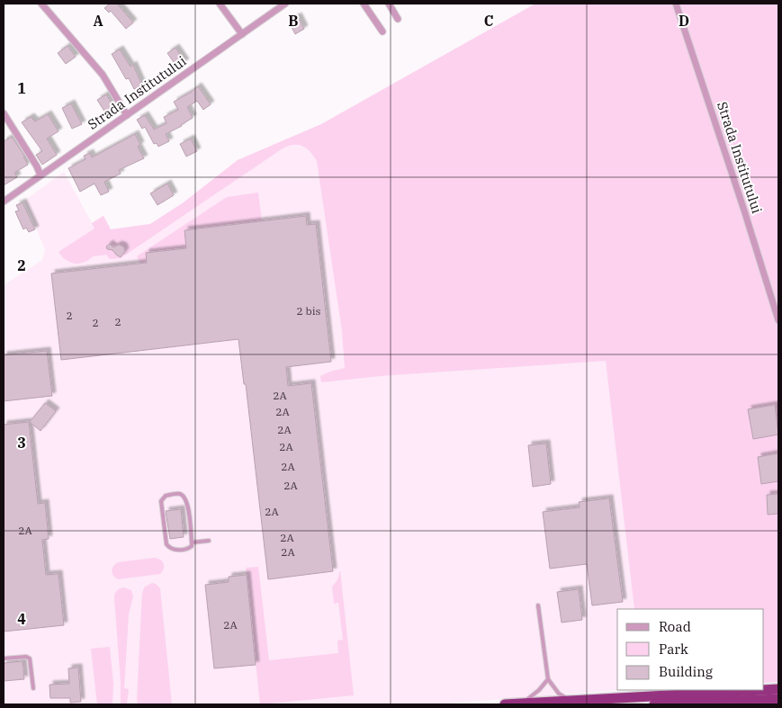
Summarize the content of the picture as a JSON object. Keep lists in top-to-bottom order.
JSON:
{
  "streets": {
    "street": ["Strada Institutului"]
  },
  "house_numbers": [
    "2 bis",
    "2",
    "2",
    "2",
    "2A",
    "2A",
    "2A",
    "2A",
    "2A",
    "2A",
    "2A",
    "2A",
    "2A",
    "2A",
    "2A"
  ],
  "legend": ["Road", "Park", "Building"],
  "grid": {
    "columns": [
      "A",
      "B",
      "C",
      "D"
    ],
    "rows": [
      "1",
      "2",
      "3",
      "4"
    ]
  }
}
